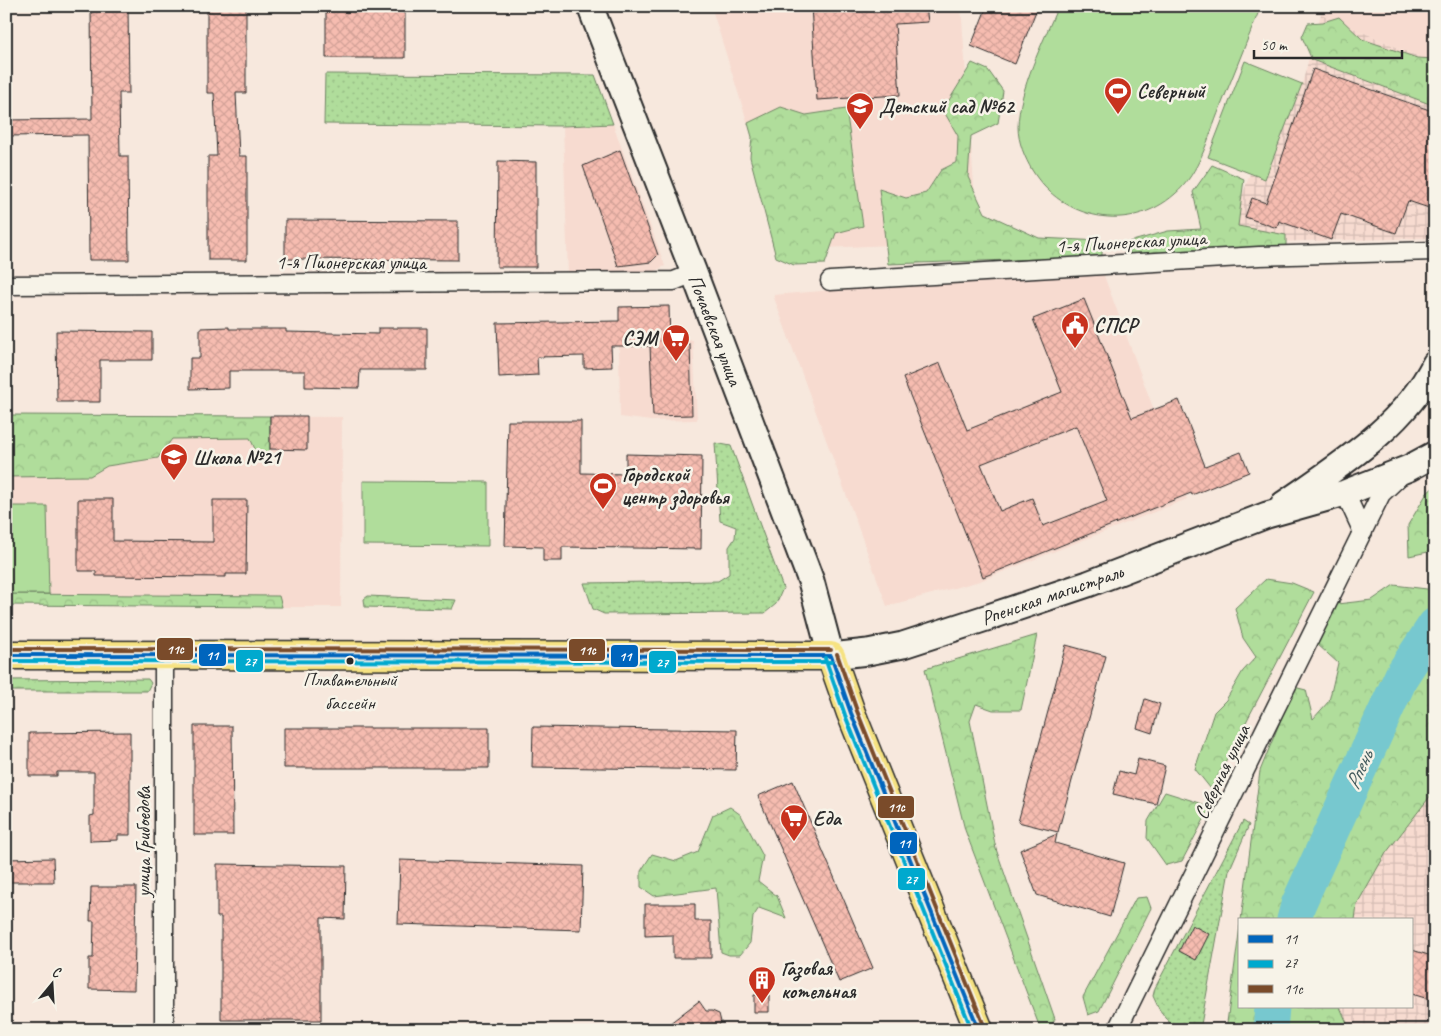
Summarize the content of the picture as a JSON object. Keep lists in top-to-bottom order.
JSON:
{
  "streets": {
    "main road": ["Почаевская улица", "Рпенская магистраль"],
    "street": ["1-я Пионерская улица", "Северная улица", "улица Грибоедова"]
  },
  "crossings": [
    ["1-я Пионерская улица", "Почаевская улица"],
    ["Почаевская улица", "Рпенская магистраль"],
    ["Рпенская магистраль", "Северная улица"]
  ],
  "water": ["Рпень"],
  "places": {
    "sports": ["Северный", "Городской центр здоровья"],
    "school or university": ["Детский сад №62", "Школа №21"],
    "public building": ["СПСР"],
    "supermarket": ["СЭМ", "Еда"],
    "other": ["Плавательный бассейн"],
    "building": ["Газовая котельная"]
  },
  "lines": ["transit line 11с", "transit line 11", "transit line 27"],
  "legend": ["11", "27", "11с"],
  "scale_bar": "50 m",
  "north": "top"
}
